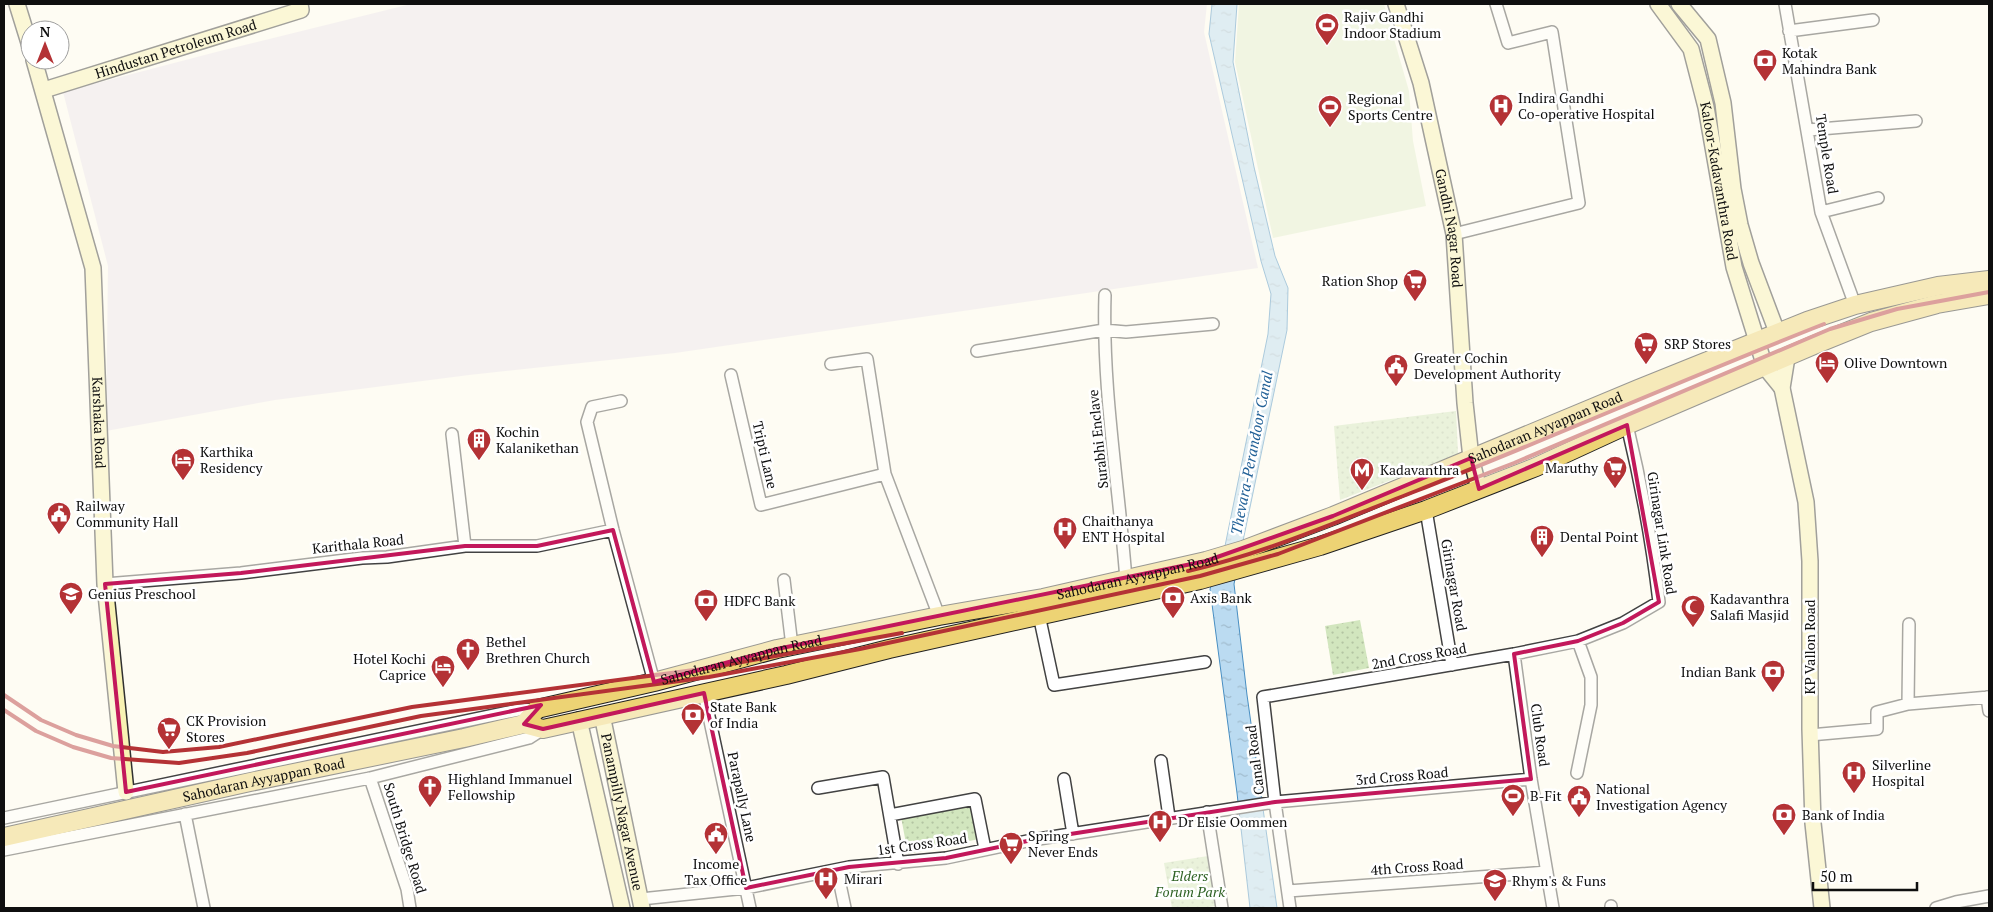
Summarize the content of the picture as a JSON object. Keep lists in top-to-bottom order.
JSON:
{
  "streets": {
    "main road": ["Sahodaran Ayyappan Road"],
    "street": [
      "Hindustan Petroleum Road",
      "Temple Road",
      "Kaloor-Kadavanthra Road",
      "Gandhi Nagar Road",
      "Karshaka Road",
      "Surabhi Enclave",
      "Tripti Lane",
      "Girinagar Link Road",
      "Karithala Road",
      "Girinagar Road",
      "KP Vallon Road",
      "2nd Cross Road",
      "Club Road",
      "Canal Road",
      "3rd Cross Road",
      "Parapally Lane",
      "Panampilly Nagar Avenue",
      "South Bridge Road",
      "1st Cross Road",
      "4th Cross Road"
    ]
  },
  "crossings": [
    ["Hindustan Petroleum Road", "Karshaka Road"],
    ["Temple Road", "Sahodaran Ayyappan Road"],
    ["Kaloor-Kadavanthra Road", "Sahodaran Ayyappan Road"],
    ["Kaloor-Kadavanthra Road", "KP Vallon Road"],
    ["Gandhi Nagar Road", "Sahodaran Ayyappan Road"],
    ["Karshaka Road", "Karithala Road"],
    ["Sahodaran Ayyappan Road", "Surabhi Enclave"],
    ["Sahodaran Ayyappan Road", "Girinagar Link Road"],
    ["Sahodaran Ayyappan Road", "Girinagar Road"],
    ["Sahodaran Ayyappan Road", "KP Vallon Road"],
    ["Sahodaran Ayyappan Road", "Parapally Lane"],
    ["Sahodaran Ayyappan Road", "Panampilly Nagar Avenue"],
    ["Girinagar Link Road", "2nd Cross Road"],
    ["Girinagar Road", "2nd Cross Road"],
    ["2nd Cross Road", "Club Road"],
    ["2nd Cross Road", "Canal Road"],
    ["Club Road", "3rd Cross Road"],
    ["Club Road", "4th Cross Road"],
    ["Canal Road", "3rd Cross Road"],
    ["Canal Road", "4th Cross Road"],
    ["3rd Cross Road", "1st Cross Road"],
    ["Parapally Lane", "1st Cross Road"],
    ["Panampilly Nagar Avenue", "1st Cross Road"]
  ],
  "water": ["Thevara-Perandoor Canal"],
  "parks": ["Elders Forum Park"],
  "places": {
    "sports": ["Rajiv Gandhi Indoor Stadium", "Regional Sports Centre", "B-Fit"],
    "bank": [
      "Kotak Mahindra Bank",
      "Axis Bank",
      "HDFC Bank",
      "Indian Bank",
      "State Bank of India",
      "Bank of India"
    ],
    "hospital": [
      "Indira Gandhi Co-operative Hospital",
      "Chaithanya ENT Hospital",
      "Silverline Hospital",
      "Dr Elsie Oommen",
      "Mirari"
    ],
    "supermarket": [
      "Ration Shop",
      "SRP Stores",
      "Maruthy",
      "CK Provision Stores",
      "Spring Never Ends"
    ],
    "hotel": ["Olive Downtown", "Karthika Residency", "Hotel Kochi Caprice"],
    "public building": [
      "Greater Cochin Development Authority",
      "Railway Community Hall",
      "National Investigation Agency",
      "Income Tax Office"
    ],
    "building": ["Kochin Kalanikethan", "Dental Point"],
    "metro station": ["Kadavanthra"],
    "school or university": ["Genius Preschool", "Rhym's & Funs"],
    "mosque": ["Kadavanthra Salafi Masjid"],
    "church": ["Bethel Brethren Church", "Highland Immanuel Fellowship"]
  },
  "scale_bar": "50 m",
  "north": "top"
}
